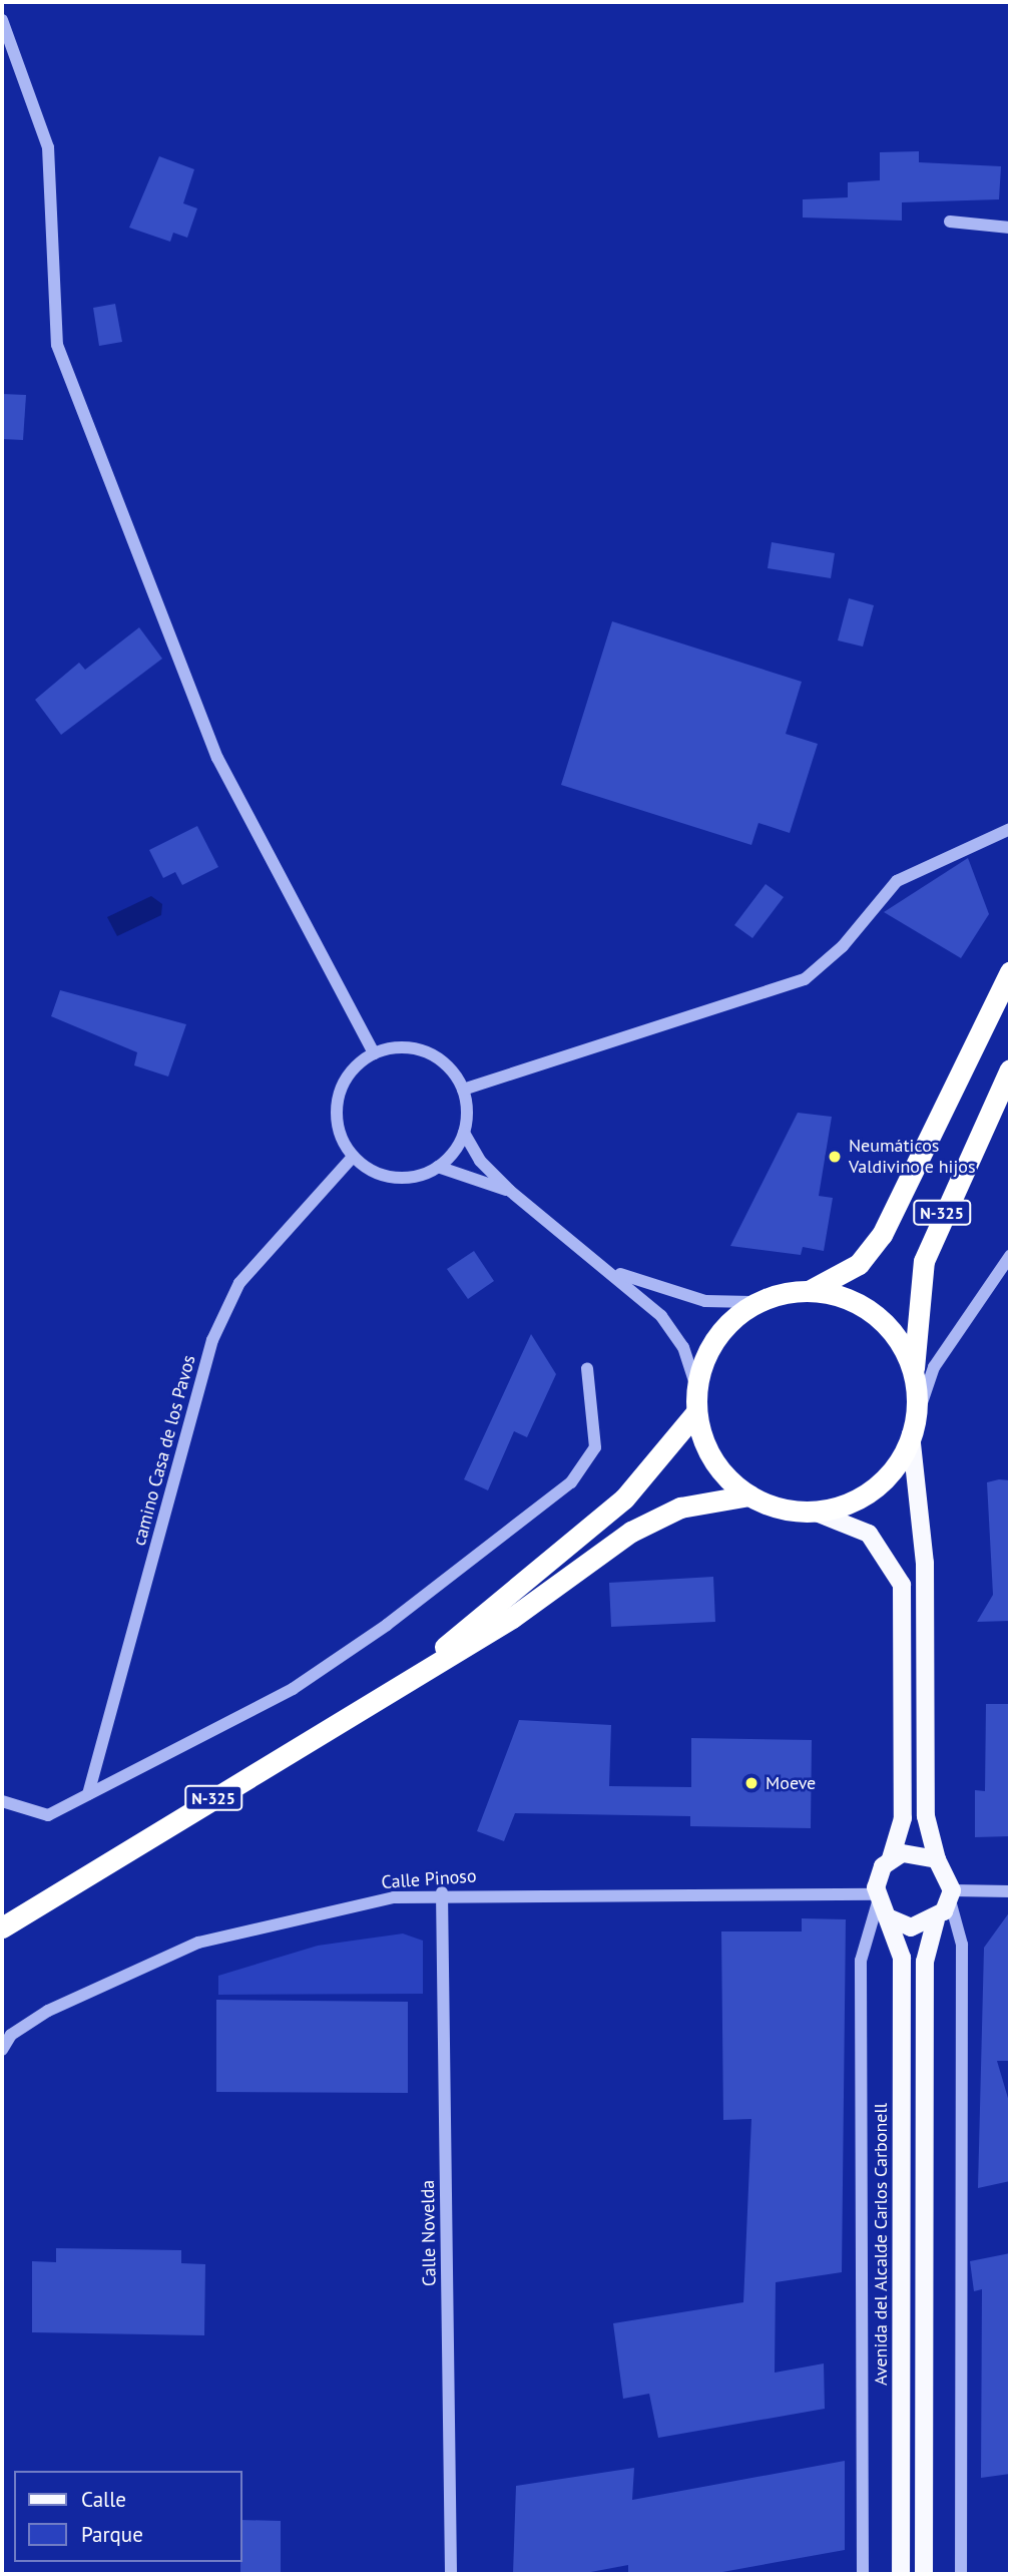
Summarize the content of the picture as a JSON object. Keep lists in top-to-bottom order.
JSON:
{
  "streets": {
    "highway": ["N-325"],
    "main road": ["Avenida del Alcalde Carlos Carbonell"],
    "street": ["camino Casa de los Pavos", "Calle Pinoso", "Calle Novelda"]
  },
  "crossings": [
    ["Calle Pinoso", "Calle Novelda"],
    ["Calle Pinoso", "Avenida del Alcalde Carlos Carbonell"]
  ],
  "places": ["Neumáticos Valdivino e hijos", "Moeve"],
  "legend": ["Calle", "Parque"]
}
